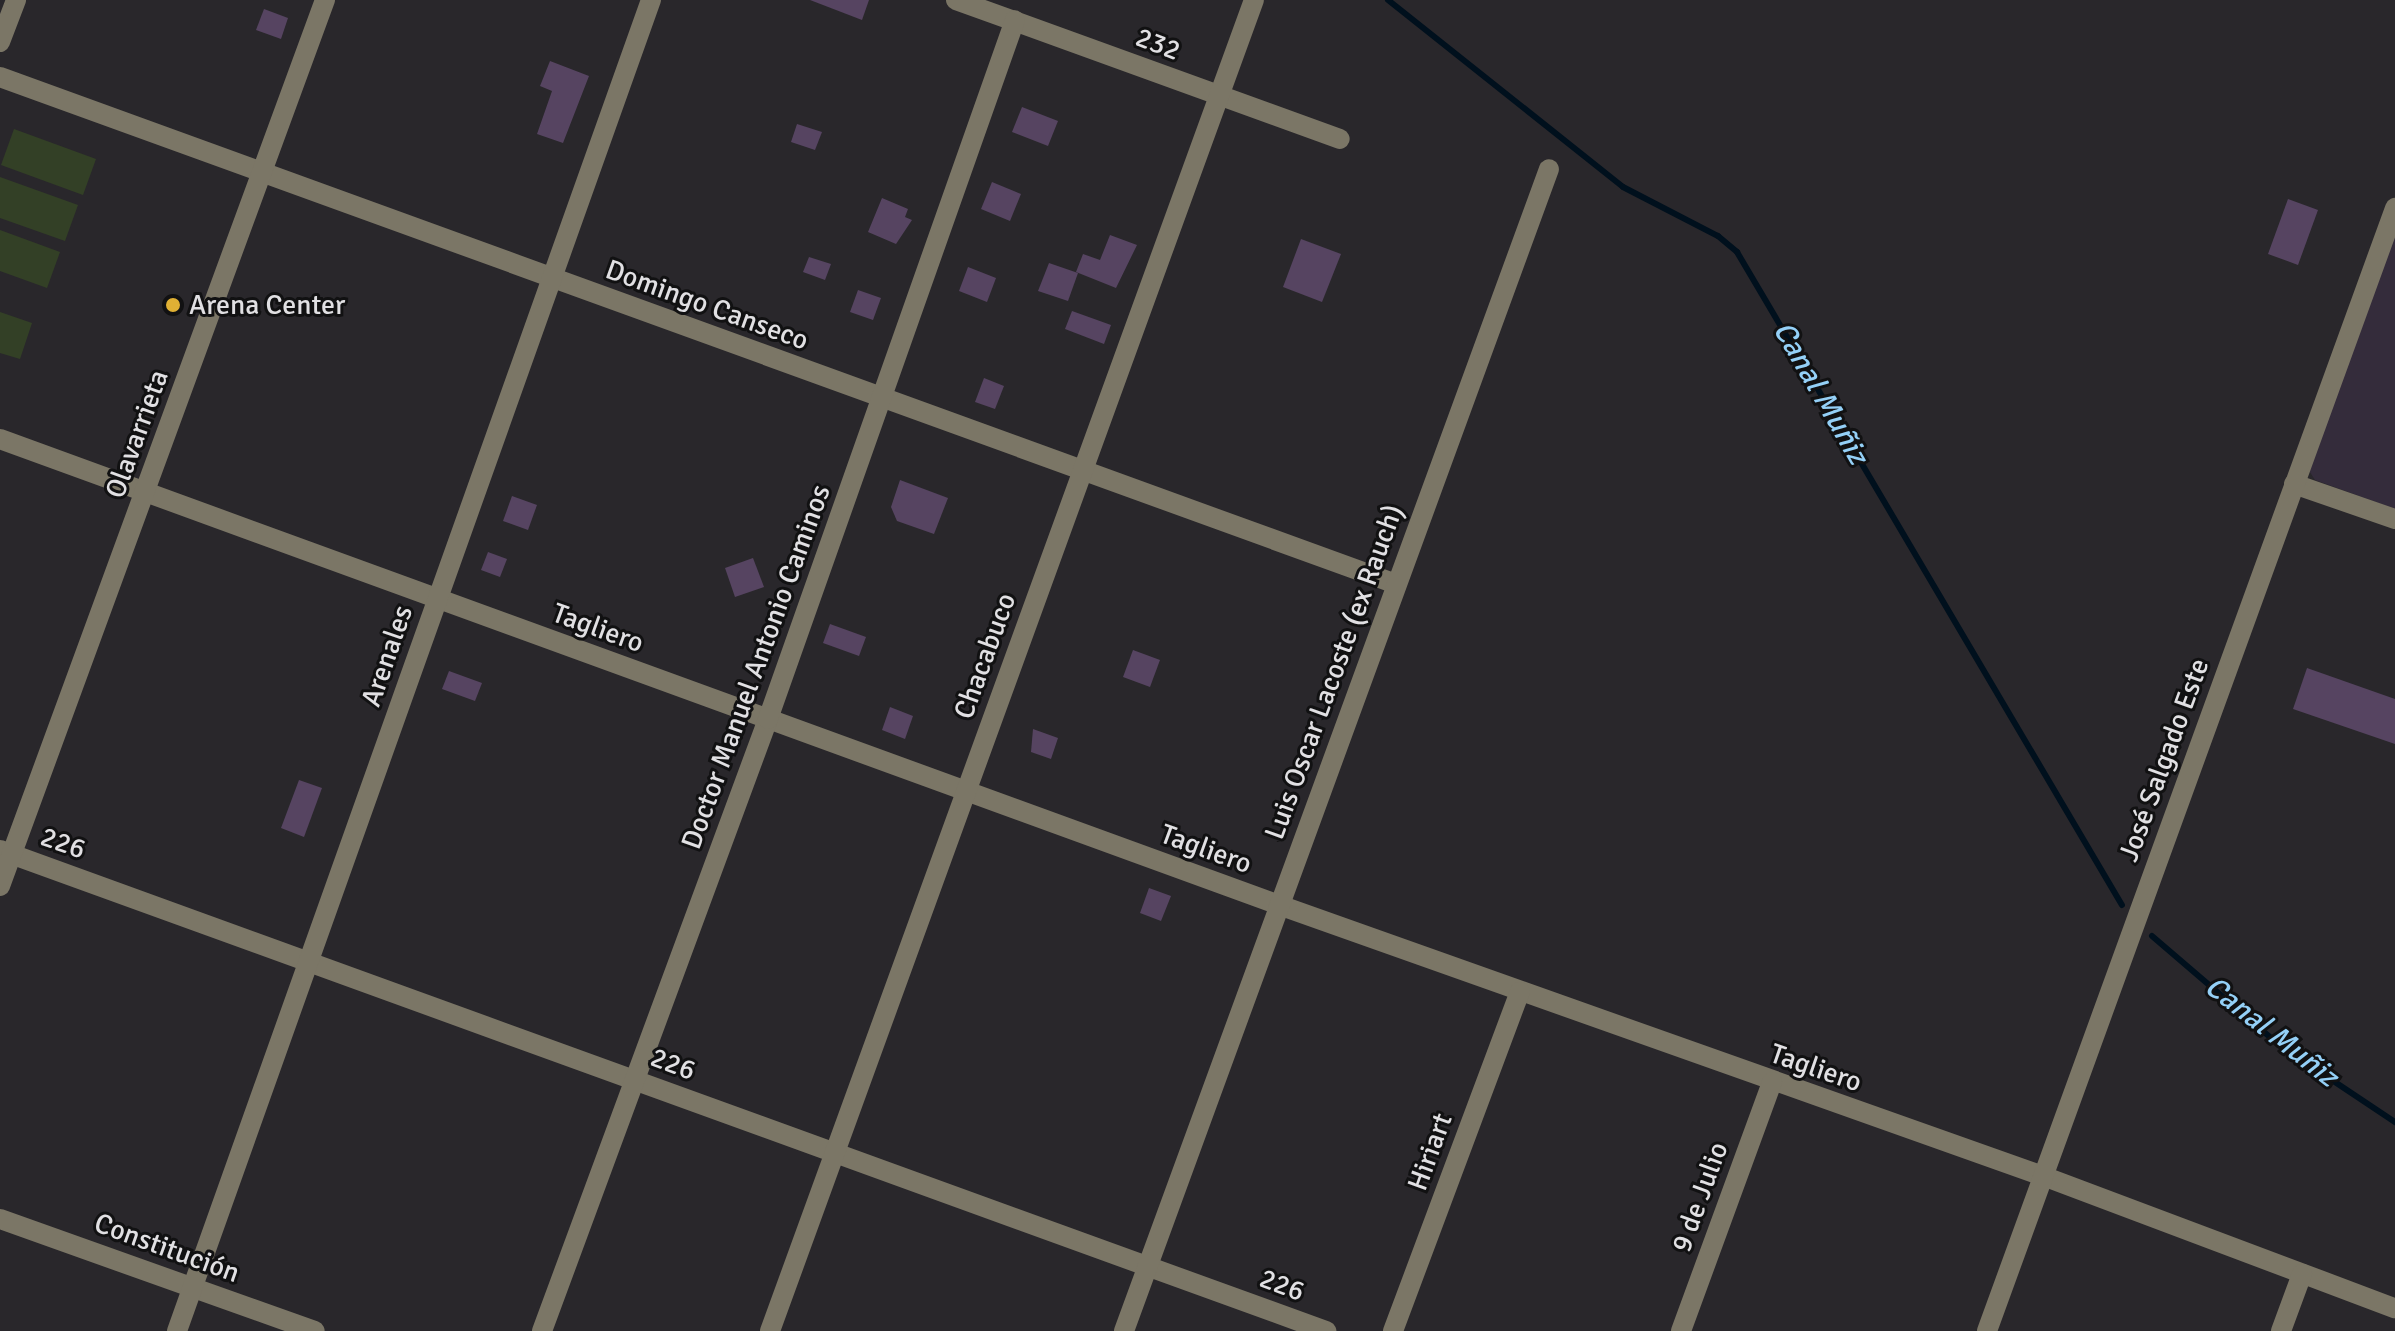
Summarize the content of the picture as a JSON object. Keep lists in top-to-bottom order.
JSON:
{
  "streets": {
    "street": [
      "232",
      "Domingo Canseco",
      "Olavarrieta",
      "Tagliero",
      "Arenales",
      "Chacabuco",
      "Doctor Manuel Antonio Caminos",
      "Luis Oscar Lacoste (ex Rauch)",
      "José Salgado Este",
      "226",
      "Hiriart",
      "9 de Julio",
      "Constitución"
    ]
  },
  "crossings": [
    ["232", "Chacabuco"],
    ["232", "Doctor Manuel Antonio Caminos"],
    ["Domingo Canseco", "Olavarrieta"],
    ["Domingo Canseco", "Arenales"],
    ["Domingo Canseco", "Chacabuco"],
    ["Domingo Canseco", "Doctor Manuel Antonio Caminos"],
    ["Domingo Canseco", "Luis Oscar Lacoste (ex Rauch)"],
    ["Olavarrieta", "Tagliero"],
    ["Olavarrieta", "226"],
    ["Tagliero", "Arenales"],
    ["Tagliero", "Chacabuco"],
    ["Tagliero", "Doctor Manuel Antonio Caminos"],
    ["Tagliero", "Luis Oscar Lacoste (ex Rauch)"],
    ["Tagliero", "José Salgado Este"],
    ["Tagliero", "Hiriart"],
    ["Tagliero", "9 de Julio"],
    ["Arenales", "226"],
    ["Arenales", "Constitución"],
    ["Chacabuco", "226"],
    ["Doctor Manuel Antonio Caminos", "226"],
    ["Luis Oscar Lacoste (ex Rauch)", "226"]
  ],
  "water": ["Canal Muñiz"],
  "places": ["Arena Center"]
}
